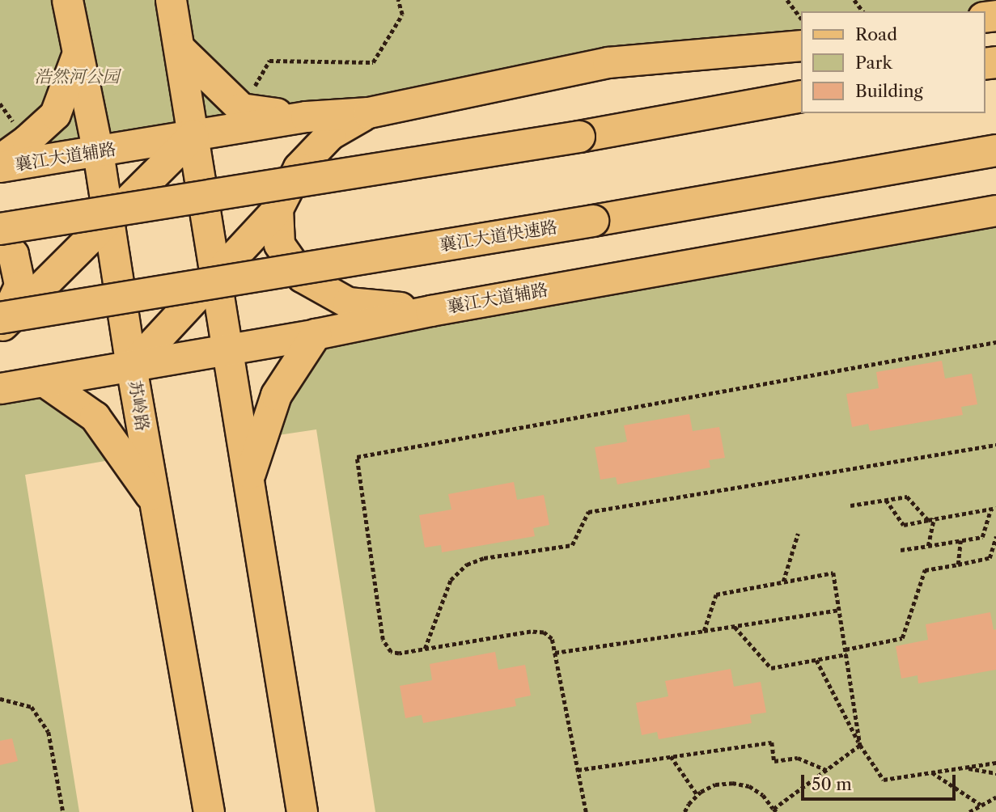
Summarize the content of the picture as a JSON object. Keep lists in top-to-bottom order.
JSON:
{
  "streets": {
    "highway": ["襄江大道快速路"],
    "main road": ["襄江大道辅路", "苏岭路"]
  },
  "crossings": [
    ["襄江大道辅路", "苏岭路"]
  ],
  "parks": ["浩然河公园"],
  "legend": ["Road", "Park", "Building"],
  "scale_bar": "50 m"
}
